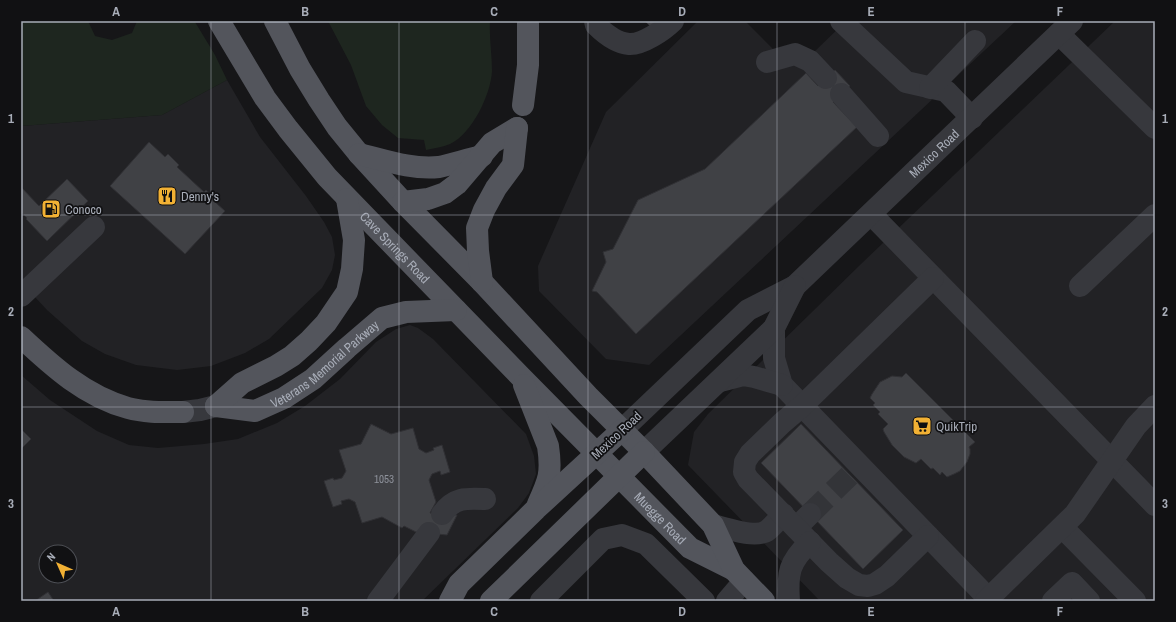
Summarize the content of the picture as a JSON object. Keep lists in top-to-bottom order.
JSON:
{
  "streets": {
    "main road": [
      "Mexico Road",
      "Cave Springs Road",
      "Veterans Memorial Parkway",
      "Muegge Road"
    ]
  },
  "crossings": [
    ["Mexico Road", "Cave Springs Road"],
    ["Mexico Road", "Muegge Road"],
    ["Cave Springs Road", "Veterans Memorial Parkway"],
    ["Cave Springs Road", "Muegge Road"]
  ],
  "places": {
    "restaurant": ["Denny's"],
    "fuel station": ["Conoco"],
    "supermarket": ["QuikTrip"]
  },
  "house_numbers": ["1053"],
  "north": "top left",
  "grid": {
    "columns": [
      "A",
      "B",
      "C",
      "D",
      "E",
      "F"
    ],
    "rows": ["1", "2", "3"]
  }
}
